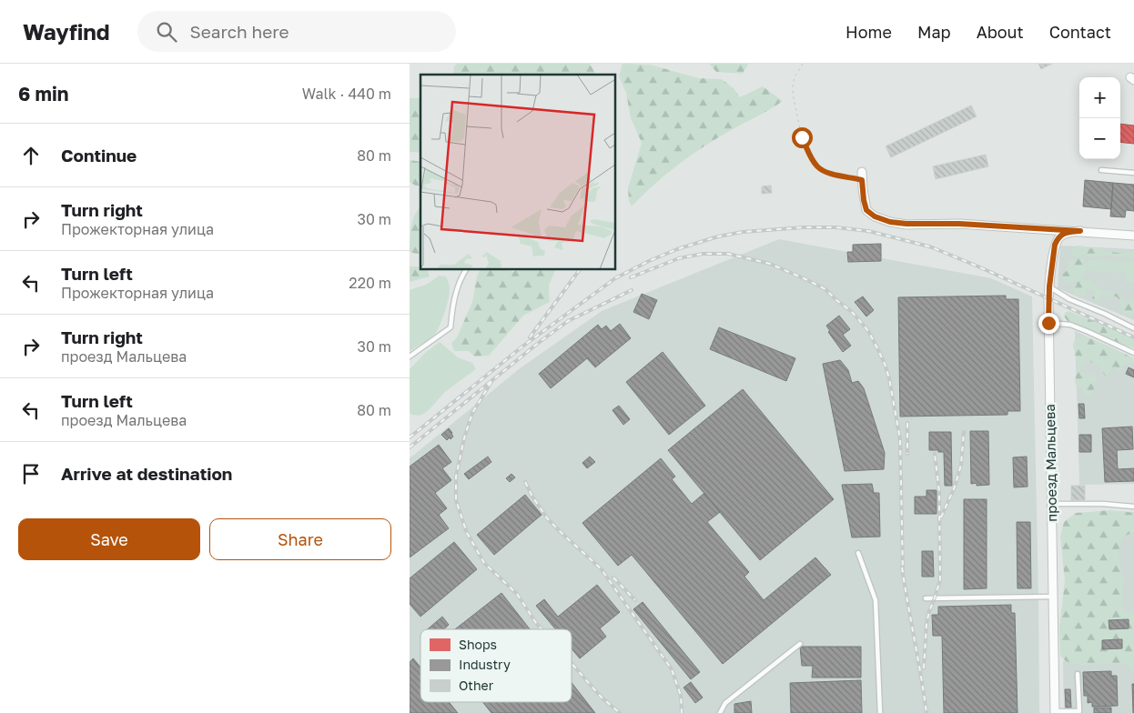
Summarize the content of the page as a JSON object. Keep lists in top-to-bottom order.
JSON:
{
  "streets": {
    "street": ["проезд Мальцева"]
  },
  "legend": ["Shops", "Industry", "Other"],
  "page": {
    "header": "Wayfind",
    "search": "Search here",
    "nav": [
      "Home",
      "Map",
      "About",
      "Contact"
    ],
    "heading": ["6 min", "Walk · 440 m"],
    "map_buttons": ["+", "−"],
    "list": [
      ["Continue", "80 m"],
      ["Turn right", "Прожекторная улица", "30 m"],
      ["Turn left", "Прожекторная улица", "220 m"],
      ["Turn right", "проезд Мальцева", "30 m"],
      ["Turn left", "проезд Мальцева", "80 m"],
      "Arrive at destination"
    ],
    "buttons": ["Save", "Share"]
  }
}
